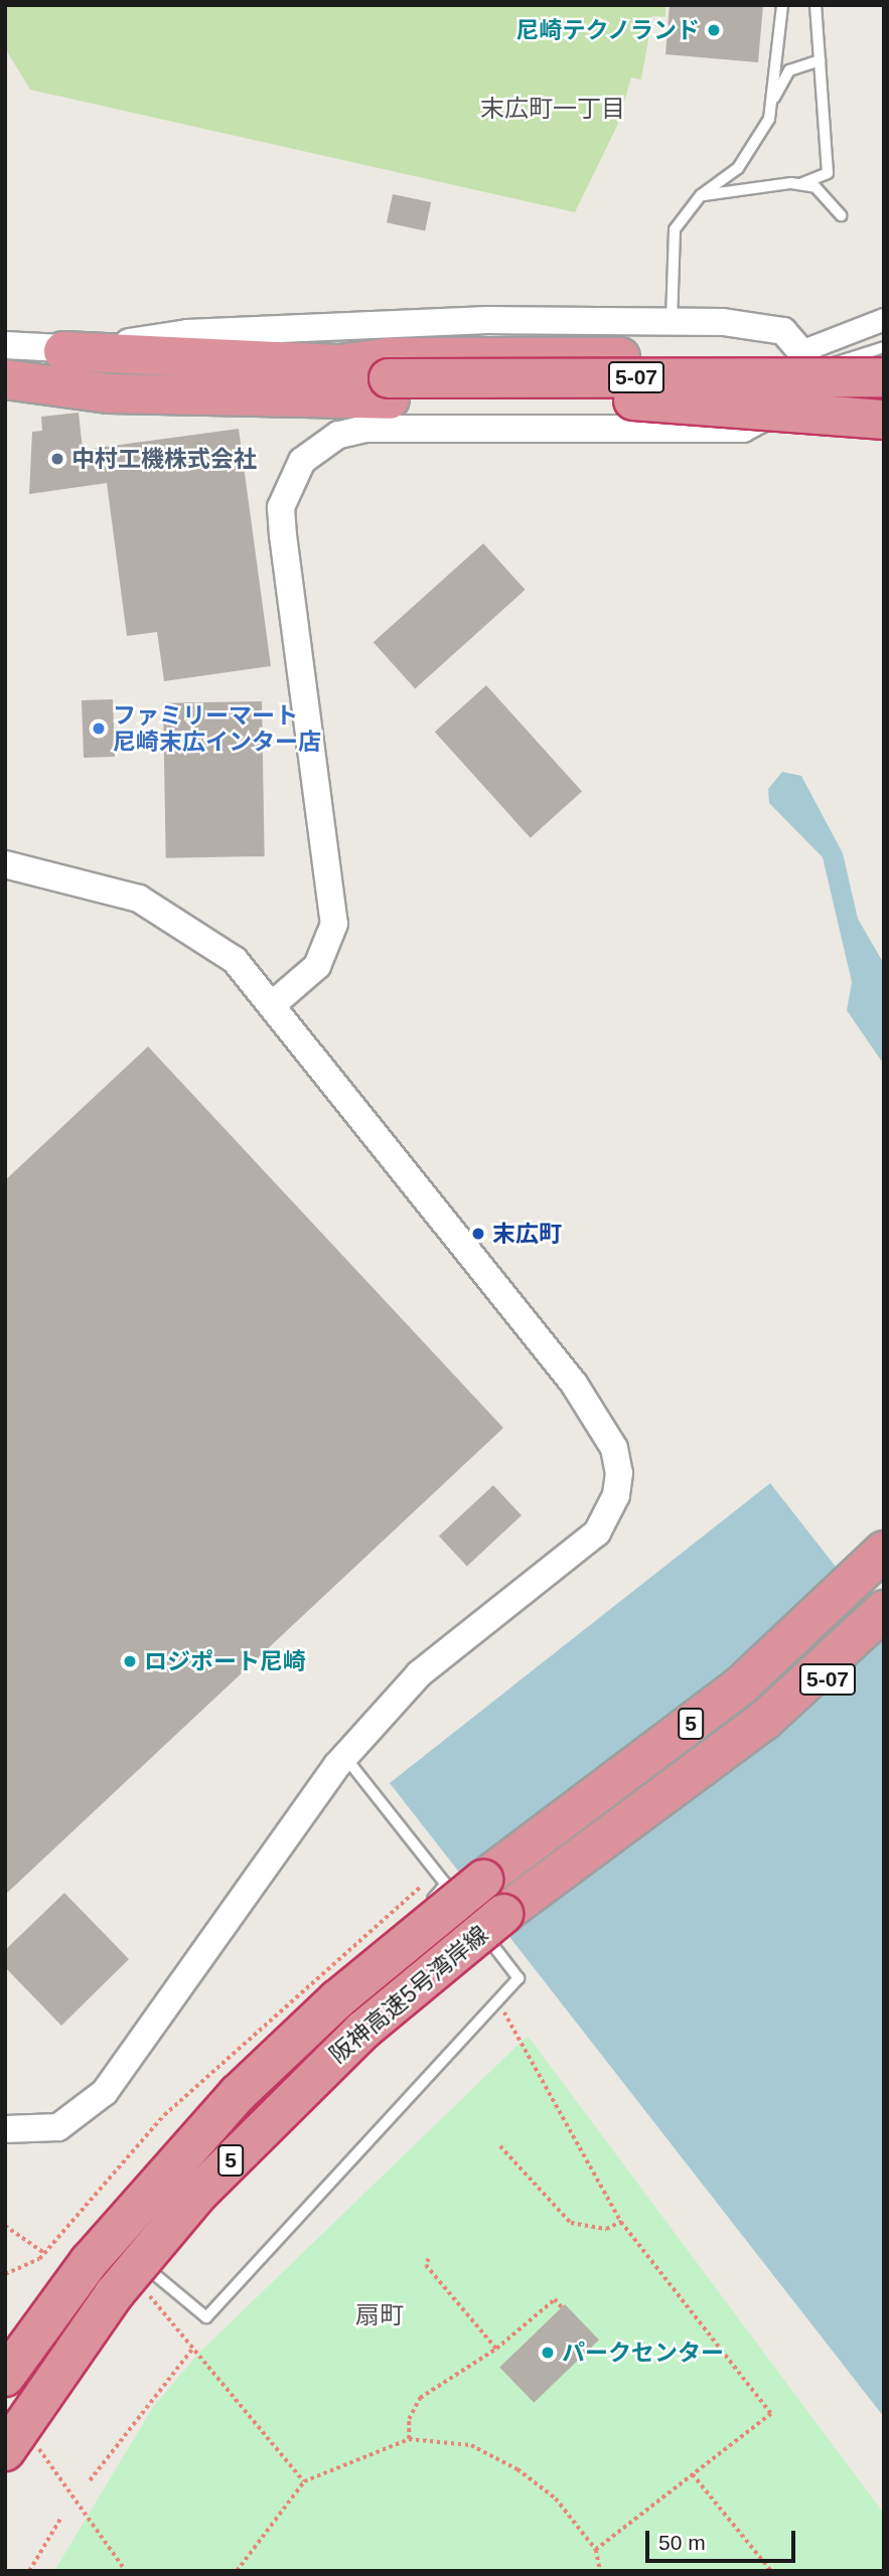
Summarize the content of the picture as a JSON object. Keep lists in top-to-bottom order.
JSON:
{
  "streets": {
    "highway": ["5-07", "5", "阪神高速5号湾岸線"]
  },
  "crossings": [
    ["5-07", "阪神高速5号湾岸線"]
  ],
  "districts": ["末広町一丁目", "扇町"],
  "places": [
    "尼崎テクノランド",
    "中村工機株式会社",
    "ファミリーマート 尼崎末広インター店",
    "末広町",
    "ロジポート尼崎",
    "パークセンター"
  ],
  "scale_bar": "50 m"
}
